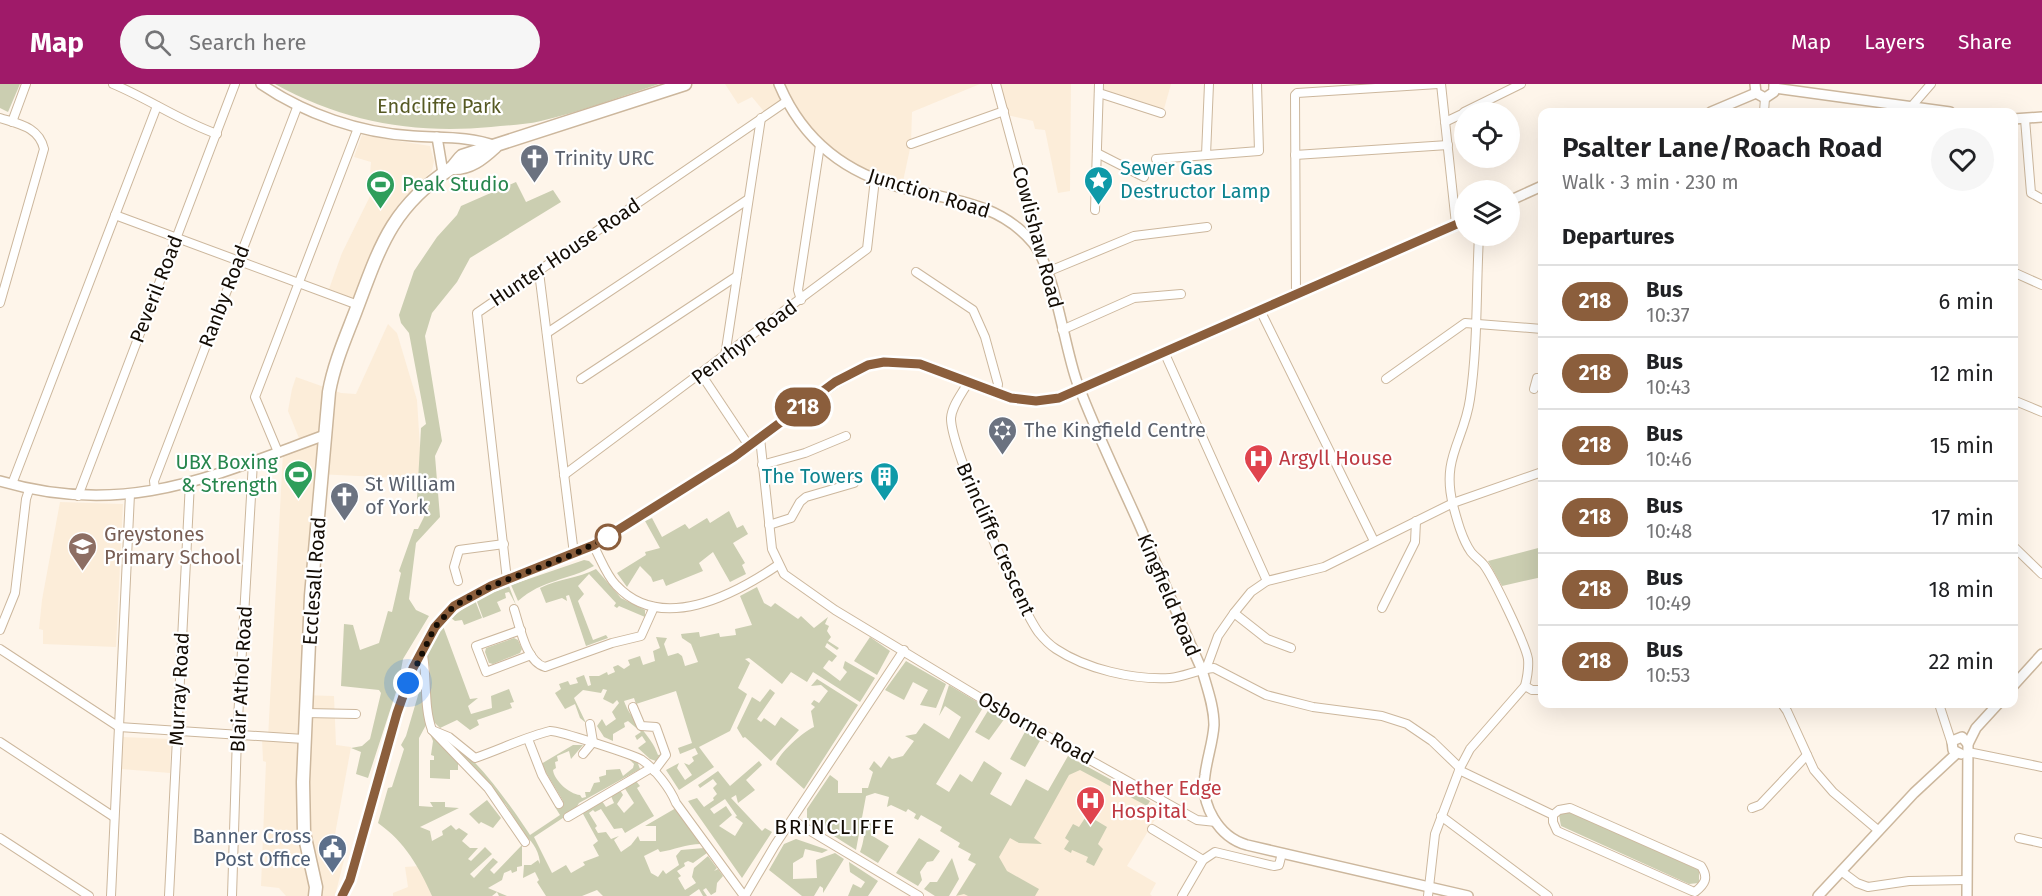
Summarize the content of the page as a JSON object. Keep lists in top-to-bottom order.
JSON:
{
  "streets": {
    "main road": ["Ecclesall Road"],
    "street": [
      "Junction Road",
      "Cowlishaw Road",
      "Hunter House Road",
      "Peveril Road",
      "Ranby Road",
      "Penrhyn Road",
      "Brincliffe Crescent",
      "Kingfield Road",
      "Blair Athol Road",
      "Murray Road",
      "Osborne Road"
    ]
  },
  "crossings": [
    ["Junction Road", "Cowlishaw Road"],
    ["Junction Road", "Hunter House Road"],
    ["Junction Road", "Penrhyn Road"],
    ["Cowlishaw Road", "Kingfield Road"],
    ["Brincliffe Crescent", "Kingfield Road"]
  ],
  "districts": ["BRINCLIFFE"],
  "parks": ["Endcliffe Park"],
  "places": {
    "church": ["Trinity URC", "St William of York"],
    "place": ["Sewer Gas Destructor Lamp"],
    "sports": ["Peak Studio", "UBX Boxing & Strength"],
    "synagogue": ["The Kingfield Centre"],
    "hospital": ["Argyll House", "Nether Edge Hospital"],
    "building": ["The Towers"],
    "school or university": ["Greystones Primary School"],
    "public building": ["Banner Cross Post Office"]
  },
  "lines": ["bus line 218"],
  "page": {
    "header": "Map",
    "search": "Search here",
    "nav": ["Map", "Layers", "Share"],
    "on_map": "218",
    "heading": [
      ["Psalter Lane/Roach Road", "Walk · 3 min · 230 m"],
      "Departures"
    ],
    "list": [
      {
        "mark": "218",
        "name": "Bus",
        "note": "10:37",
        "value": "6 min"
      },
      {
        "mark": "218",
        "name": "Bus",
        "note": "10:43",
        "value": "12 min"
      },
      {
        "mark": "218",
        "name": "Bus",
        "note": "10:46",
        "value": "15 min"
      },
      {
        "mark": "218",
        "name": "Bus",
        "note": "10:48",
        "value": "17 min"
      },
      {
        "mark": "218",
        "name": "Bus",
        "note": "10:49",
        "value": "18 min"
      },
      {
        "mark": "218",
        "name": "Bus",
        "note": "10:53",
        "value": "22 min"
      }
    ]
  }
}
